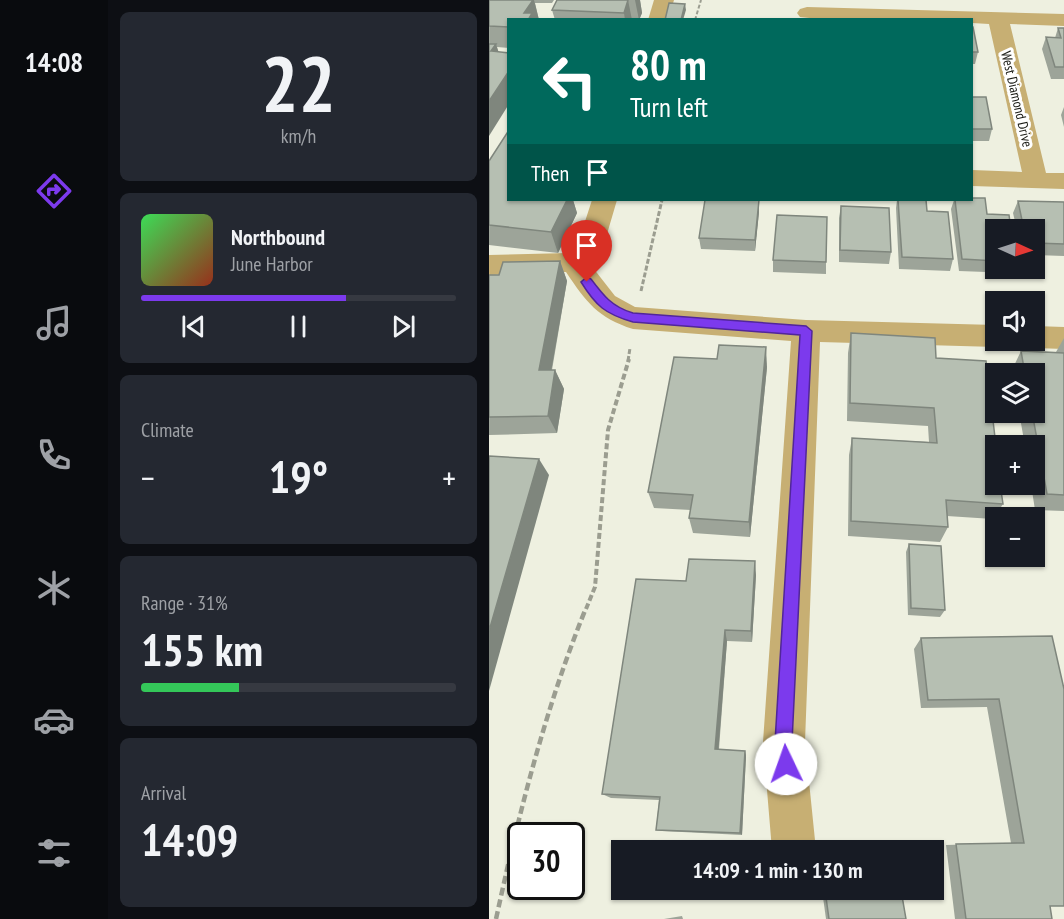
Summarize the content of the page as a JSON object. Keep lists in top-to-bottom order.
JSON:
{
  "streets": {
    "street": ["West Diamond Drive"]
  },
  "north": "right",
  "page": {
    "tabs": "14:08",
    "tile": [
      ["22", "km/h"],
      "Climate",
      ["Range · 31%", "155 km"],
      ["Arrival", "14:09"]
    ],
    "turn": ["80 m", "Turn left"],
    "then": "Then",
    "song": ["Northbound", "June Harbor"],
    "map_buttons": ["+", "−"],
    "heat": ["−", "19°", "+"],
    "limit": "30",
    "trip": "14:09 · 1 min · 130 m"
  }
}
